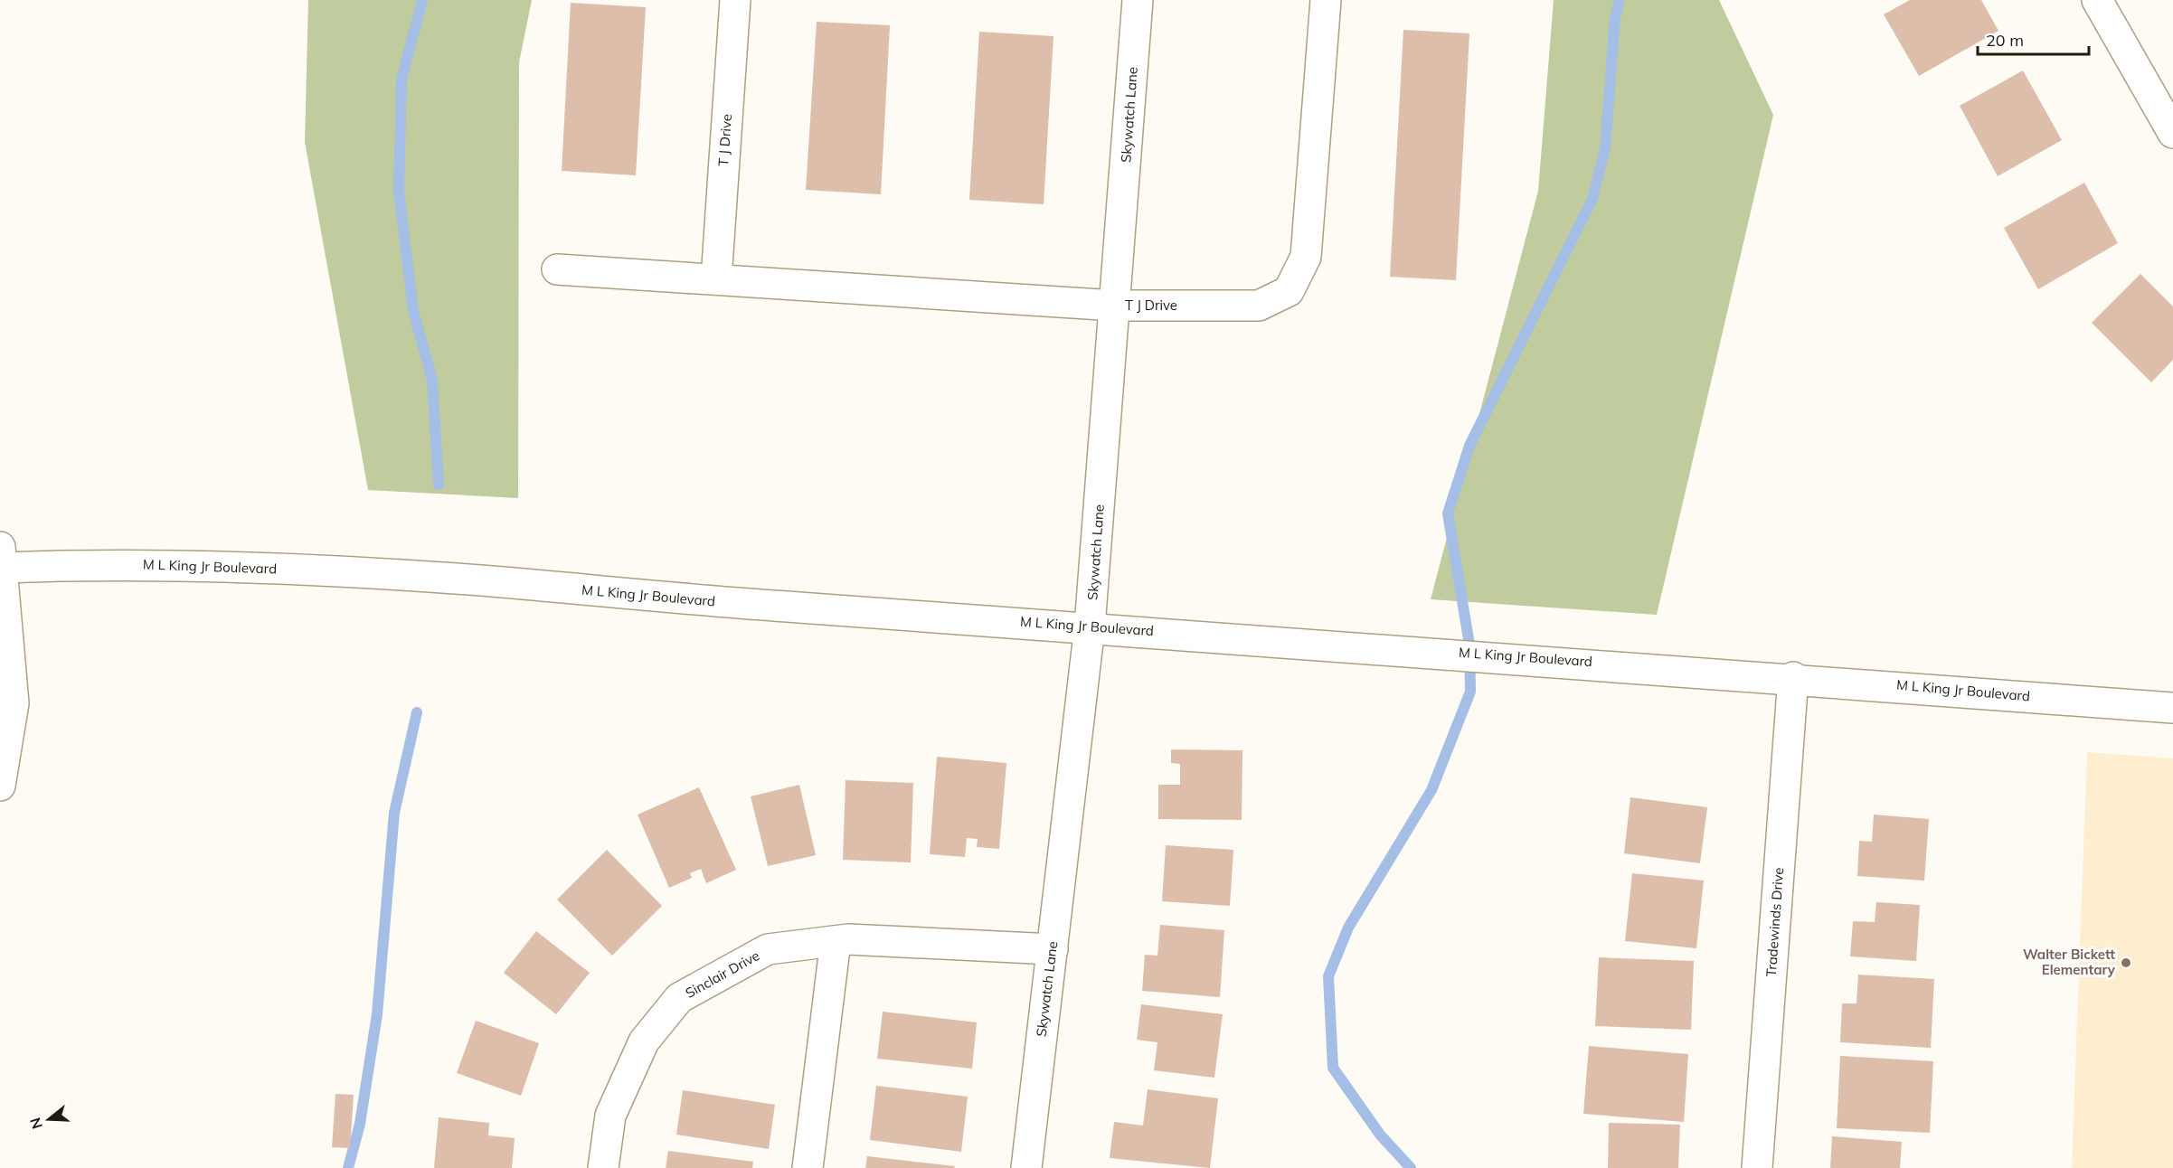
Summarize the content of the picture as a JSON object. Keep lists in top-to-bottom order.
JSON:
{
  "streets": {
    "street": [
      "Skywatch Lane",
      "T J Drive",
      "M L King Jr Boulevard",
      "Tradewinds Drive",
      "Sinclair Drive"
    ]
  },
  "crossings": [
    ["Skywatch Lane", "T J Drive"],
    ["Skywatch Lane", "M L King Jr Boulevard"],
    ["Skywatch Lane", "Sinclair Drive"],
    ["M L King Jr Boulevard", "Tradewinds Drive"]
  ],
  "places": ["Walter Bickett Elementary"],
  "scale_bar": "20 m",
  "north": "left"
}
